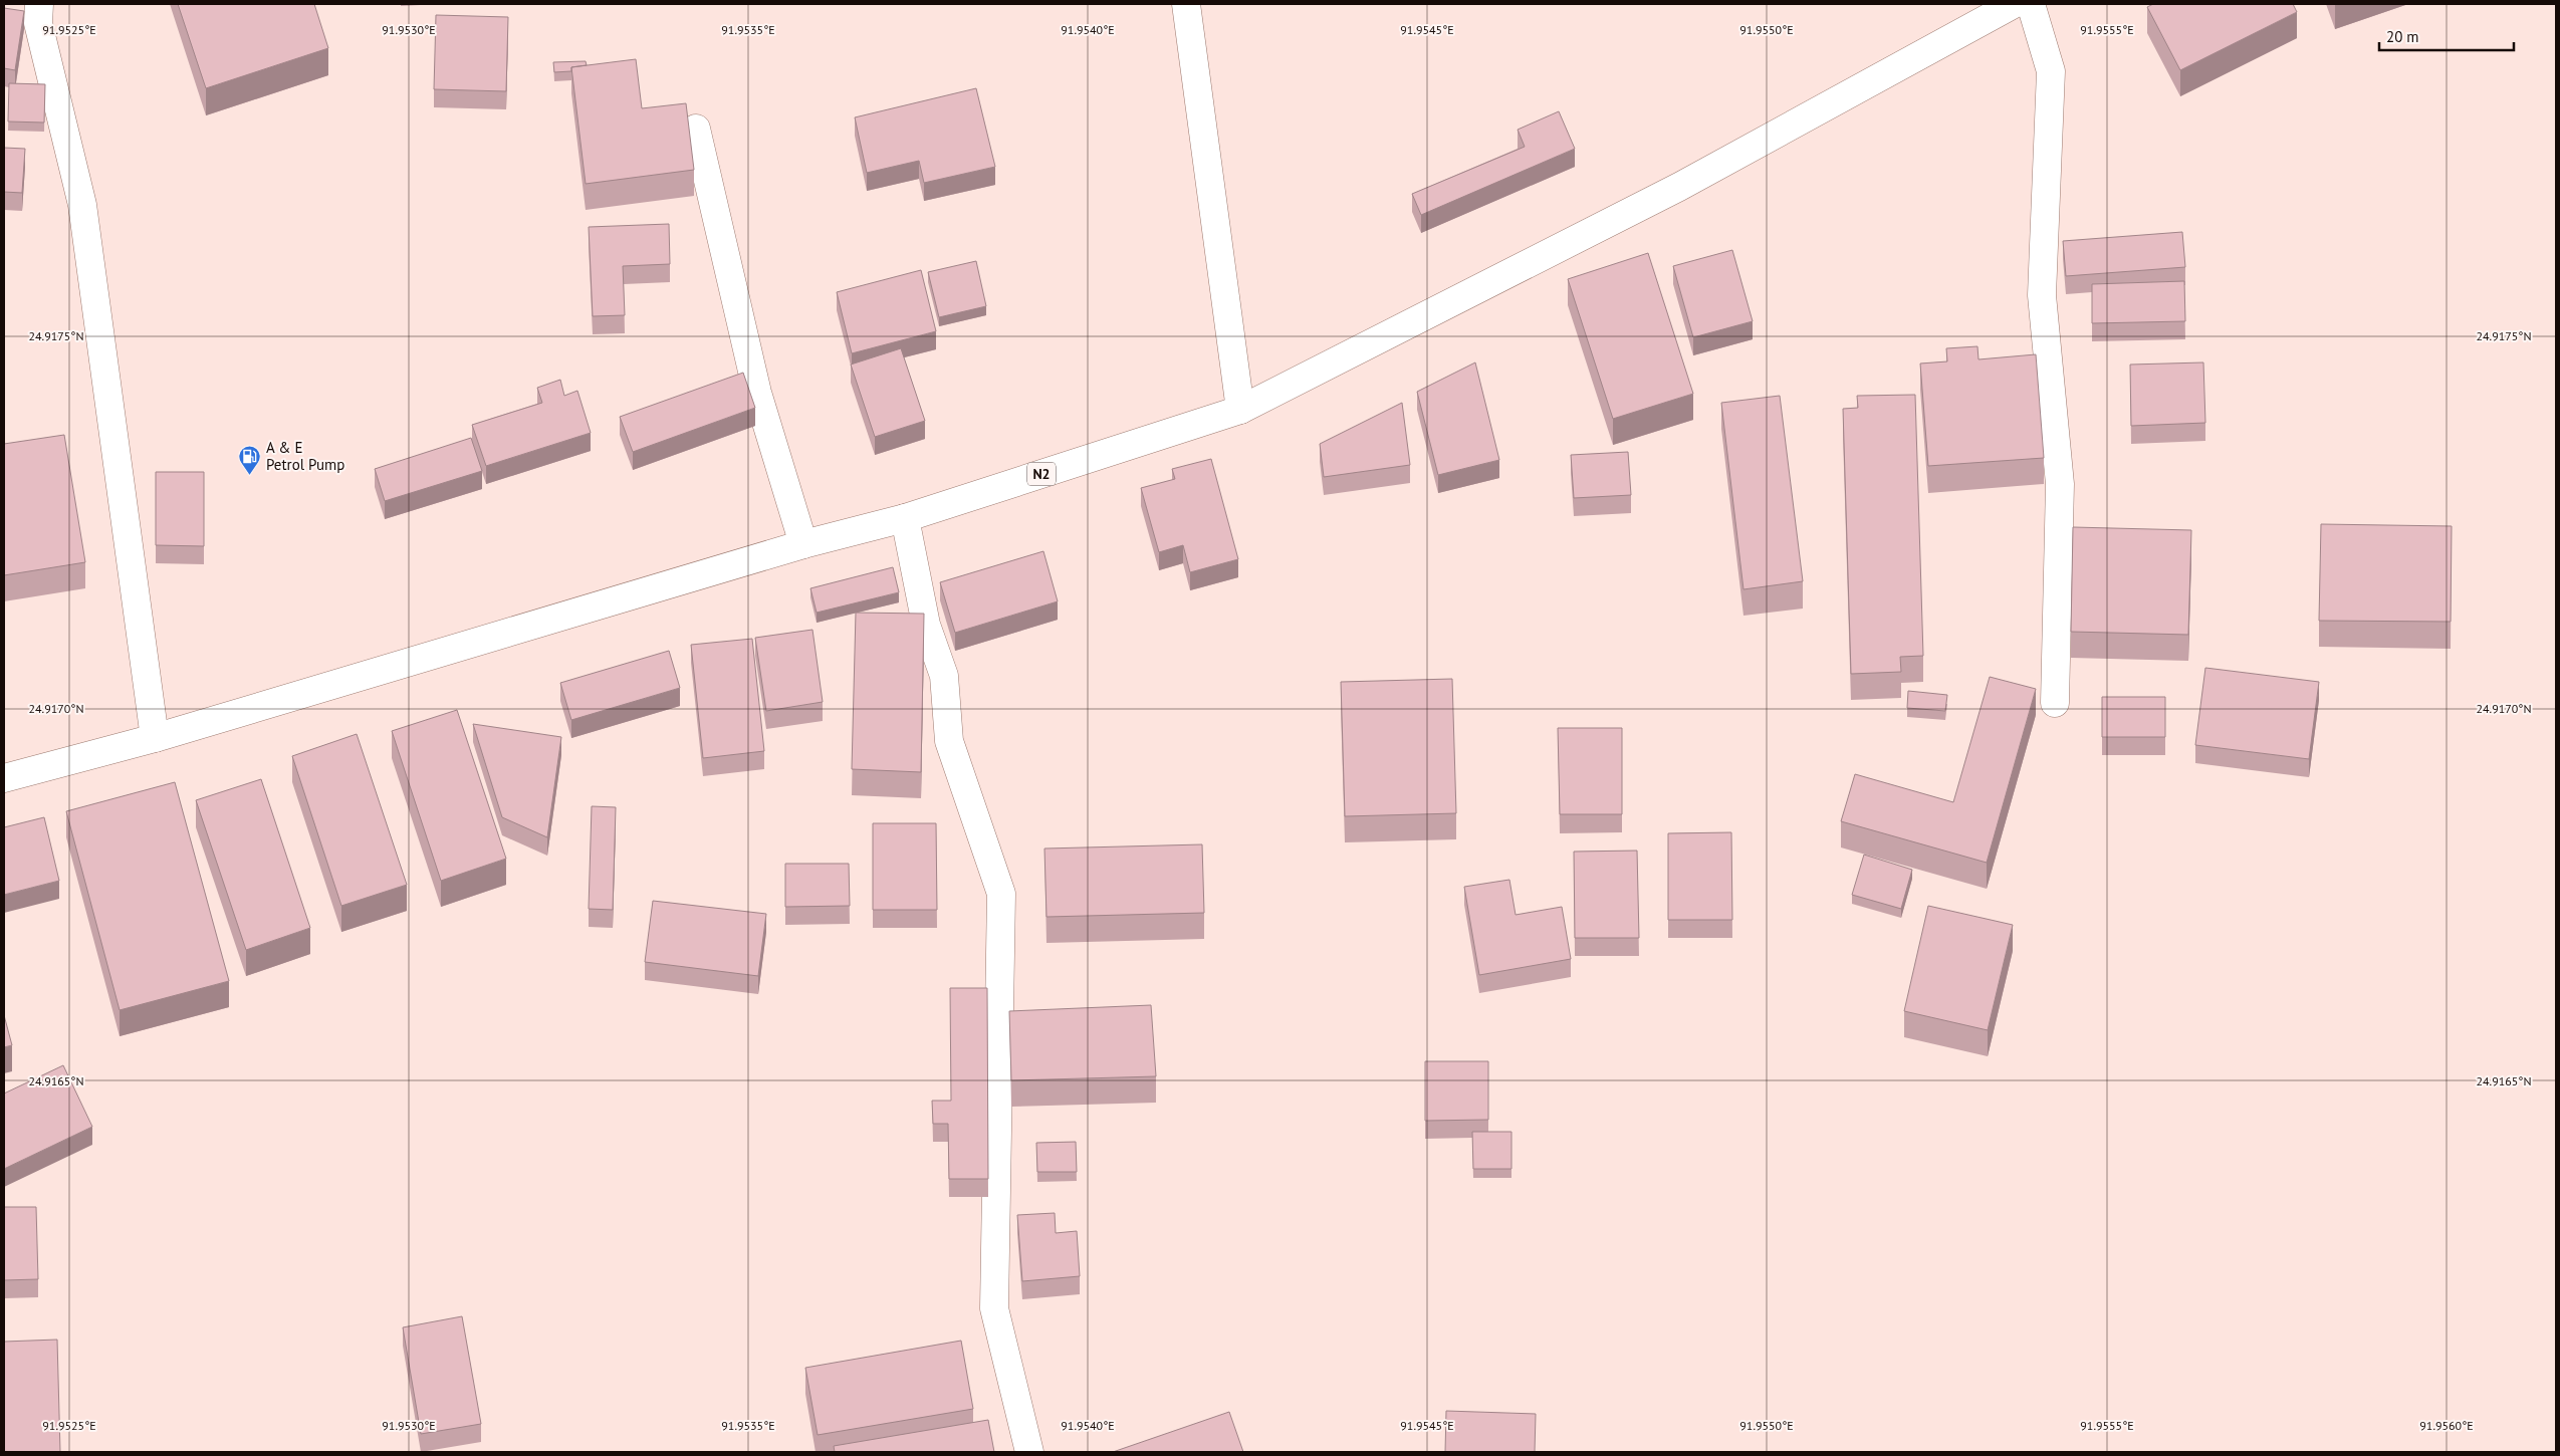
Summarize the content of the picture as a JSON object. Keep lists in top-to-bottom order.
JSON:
{
  "streets": {
    "main road": ["N2"]
  },
  "places": {
    "fuel station": ["A & E Petrol Pump"]
  },
  "scale_bar": "20 m",
  "coordinates": [
    "91.9525°E",
    "91.9530°E",
    "91.9535°E",
    "91.9540°E",
    "91.9545°E",
    "91.9550°E",
    "91.9555°E",
    "24.9175°N",
    "24.9170°N",
    "24.9165°N",
    "91.9560°E"
  ]
}
